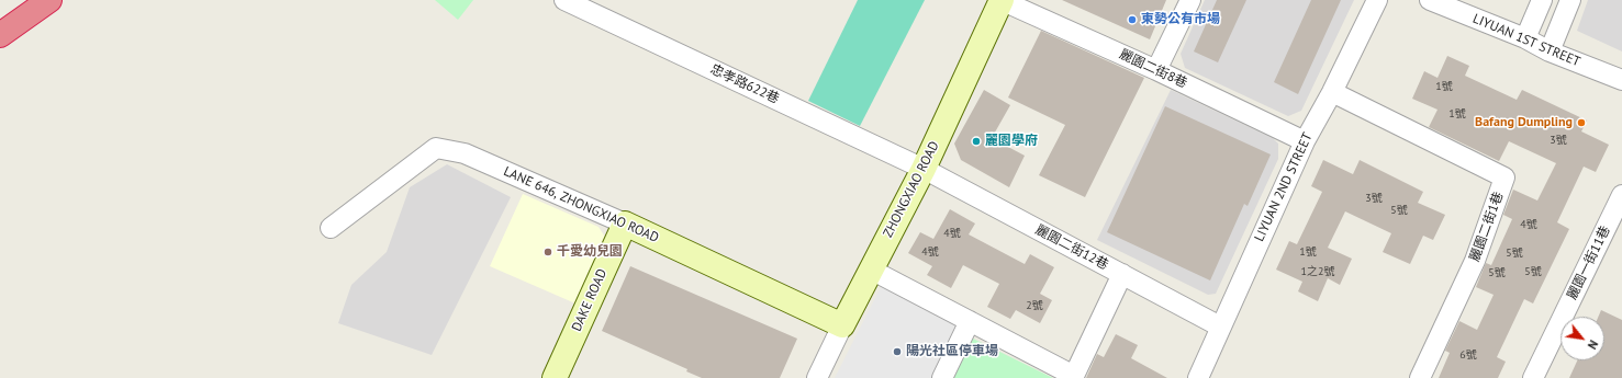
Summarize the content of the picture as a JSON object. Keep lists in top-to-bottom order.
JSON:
{
  "streets": {
    "street": [
      "LIYUAN 1ST STREET",
      "麗園二街8巷",
      "忠孝路622巷",
      "LIYUAN 2ND STREET",
      "ZHONGXIAO ROAD",
      "LANE 646, ZHONGXIAO ROAD",
      "麗園二街1巷",
      "麗園二街12巷",
      "麗園一街11巷",
      "DAKE ROAD"
    ]
  },
  "crossings": [
    ["麗園二街8巷", "LIYUAN 2ND STREET"],
    ["麗園二街8巷", "ZHONGXIAO ROAD"],
    ["忠孝路622巷", "ZHONGXIAO ROAD"],
    ["忠孝路622巷", "麗園二街12巷"],
    ["LIYUAN 2ND STREET", "麗園二街1巷"],
    ["LIYUAN 2ND STREET", "麗園二街12巷"],
    ["ZHONGXIAO ROAD", "LANE 646, ZHONGXIAO ROAD"],
    ["ZHONGXIAO ROAD", "麗園二街12巷"],
    ["LANE 646, ZHONGXIAO ROAD", "DAKE ROAD"]
  ],
  "places": [
    "東勢公有市場",
    "Bafang Dumpling",
    "麗園學府",
    "千愛幼兒園",
    "陽光社區停車場"
  ],
  "house_numbers": [
    "1號",
    "1號",
    "3號",
    "3號",
    "5號",
    "4號",
    "4號",
    "4號",
    "1號",
    "5號",
    "1之2號",
    "5號",
    "5號",
    "2號",
    "6號"
  ],
  "north": "bottom right"
}
